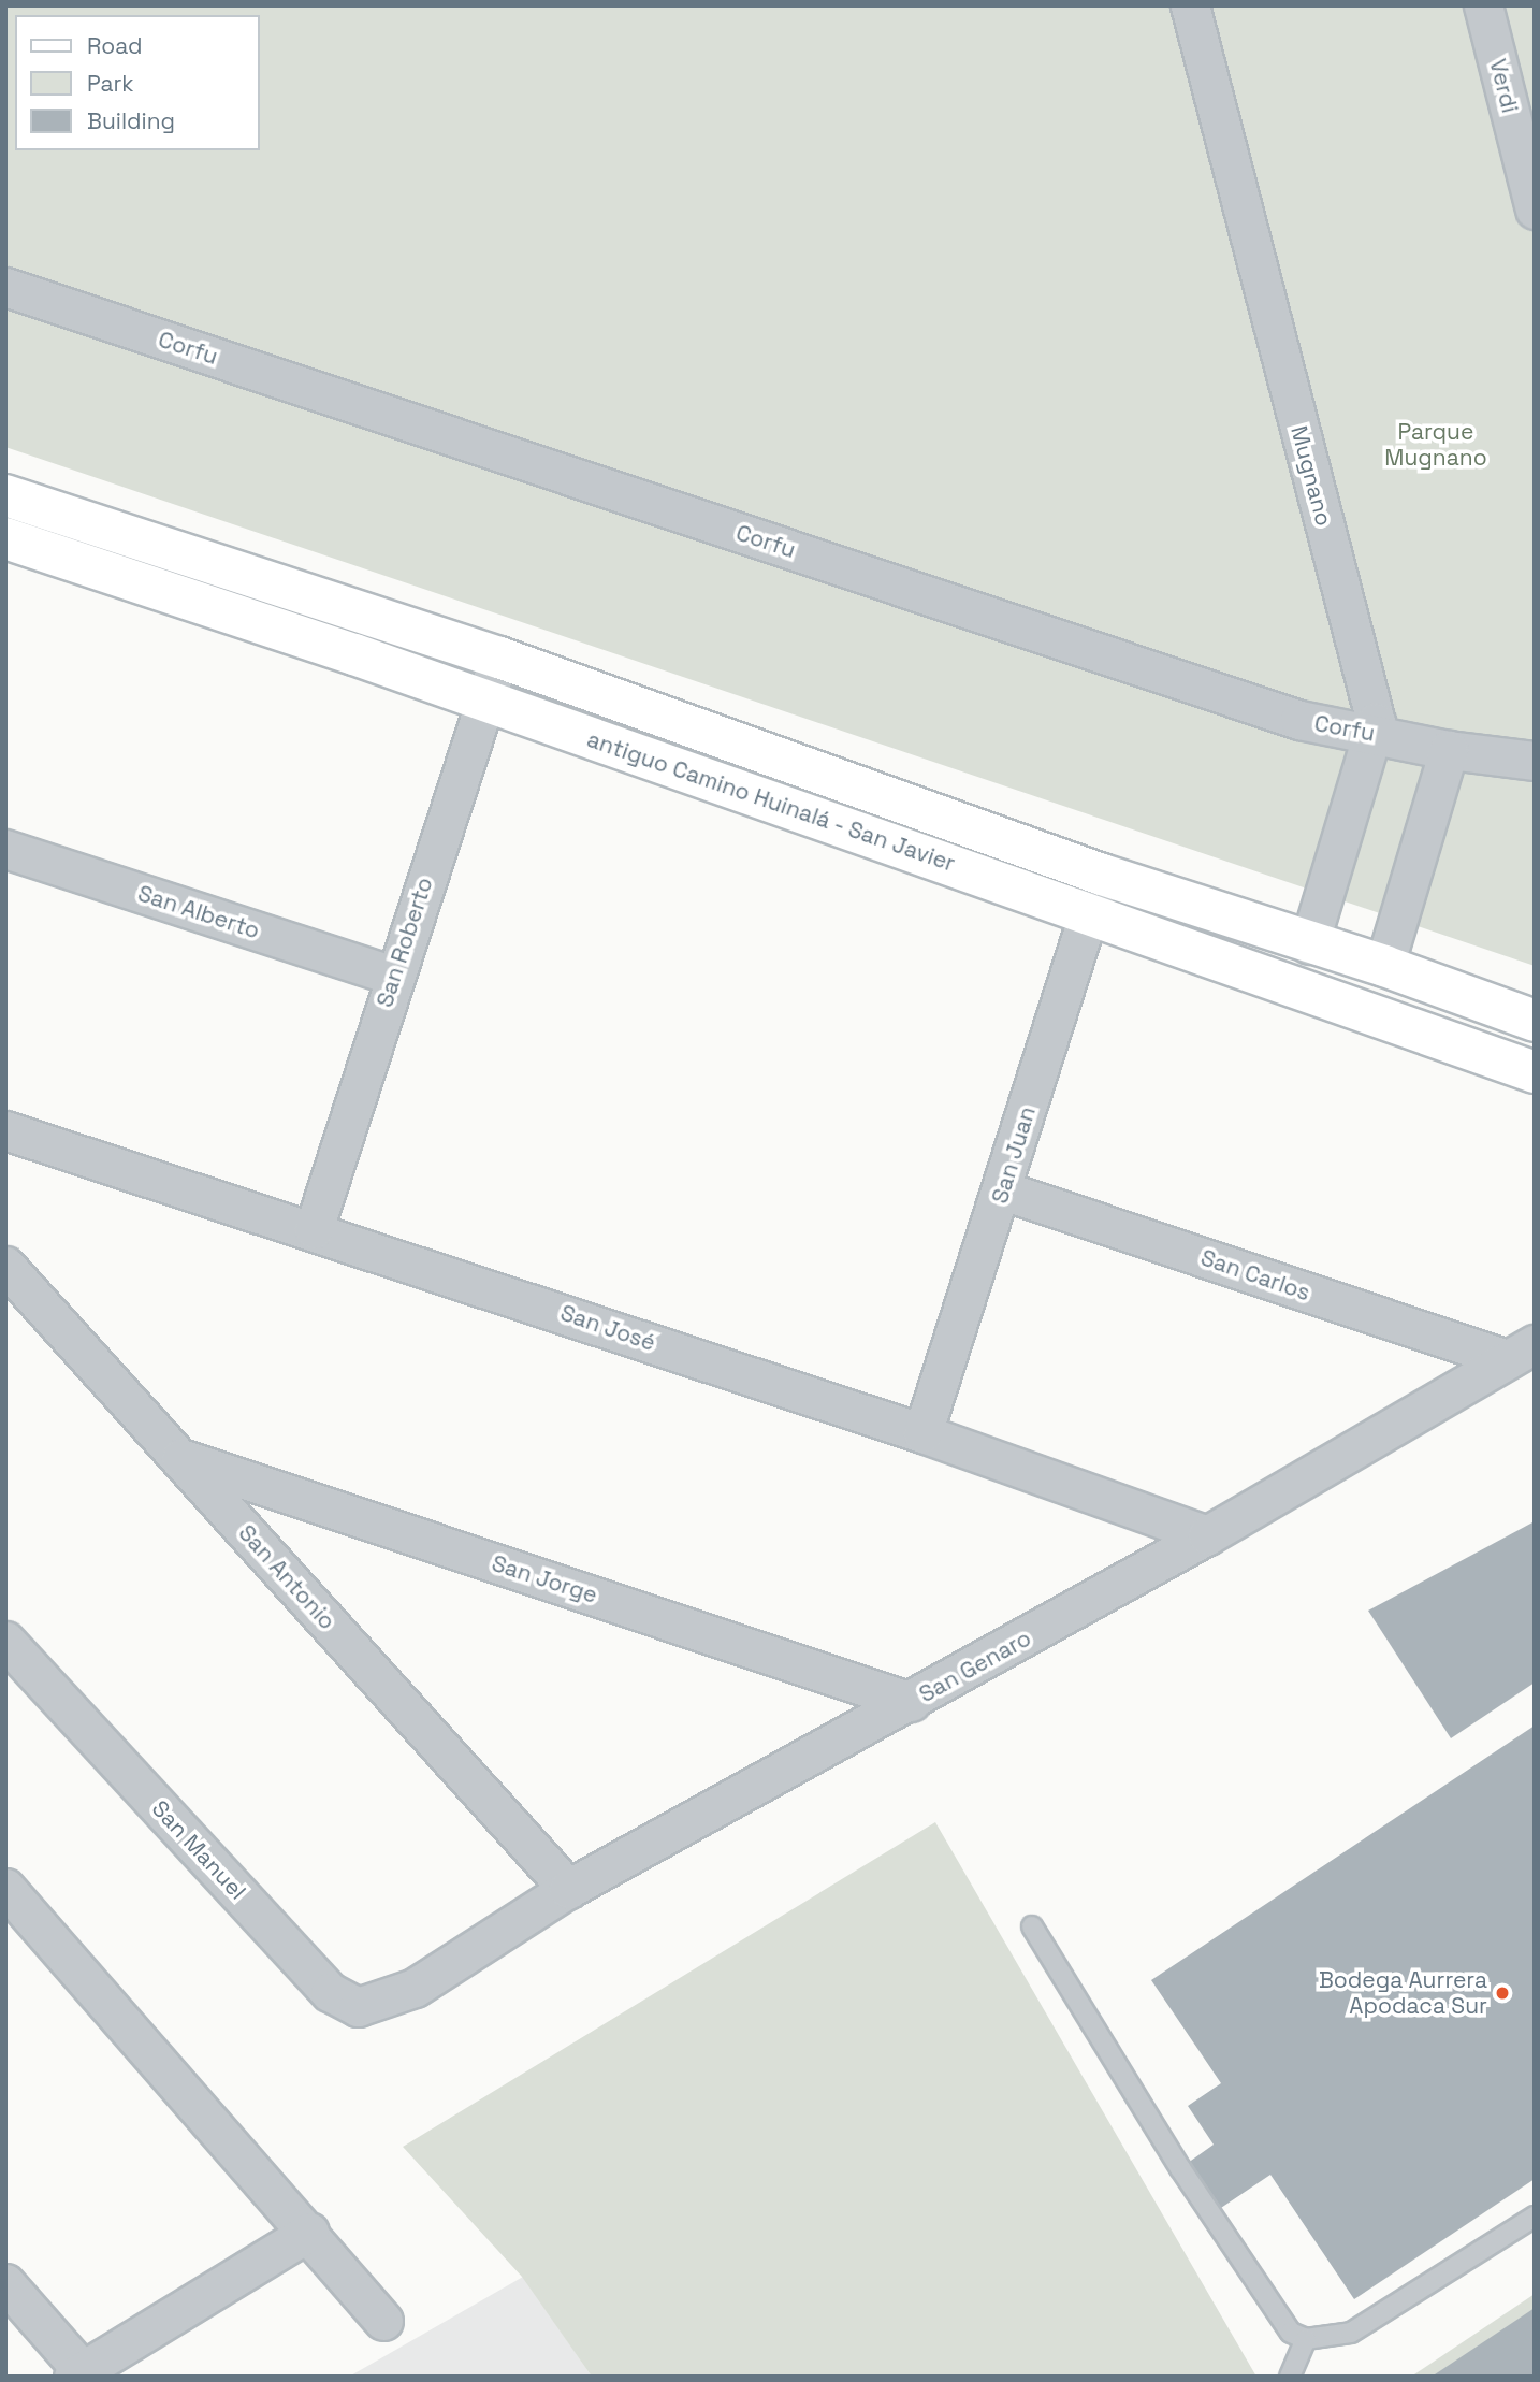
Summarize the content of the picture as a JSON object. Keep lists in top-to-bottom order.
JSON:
{
  "streets": {
    "main road": ["antiguo Camino Huinalá - San Javier"],
    "street": [
      "Verdi",
      "Corfu",
      "Mugnano",
      "San Alberto",
      "San Roberto",
      "San Juan",
      "San Carlos",
      "San José",
      "San Antonio",
      "San Jorge",
      "San Genaro",
      "San Manuel"
    ]
  },
  "crossings": [
    ["Corfu", "Mugnano"],
    ["antiguo Camino Huinalá - San Javier", "San Roberto"],
    ["antiguo Camino Huinalá - San Javier", "San Juan"],
    ["San Alberto", "San Roberto"],
    ["San Roberto", "San José"],
    ["San Juan", "San Carlos"],
    ["San Juan", "San José"],
    ["San Carlos", "San Genaro"],
    ["San José", "San Genaro"],
    ["San Antonio", "San Jorge"],
    ["San Antonio", "San Genaro"],
    ["San Jorge", "San Genaro"],
    ["San Genaro", "San Manuel"]
  ],
  "parks": ["Parque Mugnano"],
  "places": ["Bodega Aurrera Apodaca Sur"],
  "legend": ["Road", "Park", "Building"]
}
